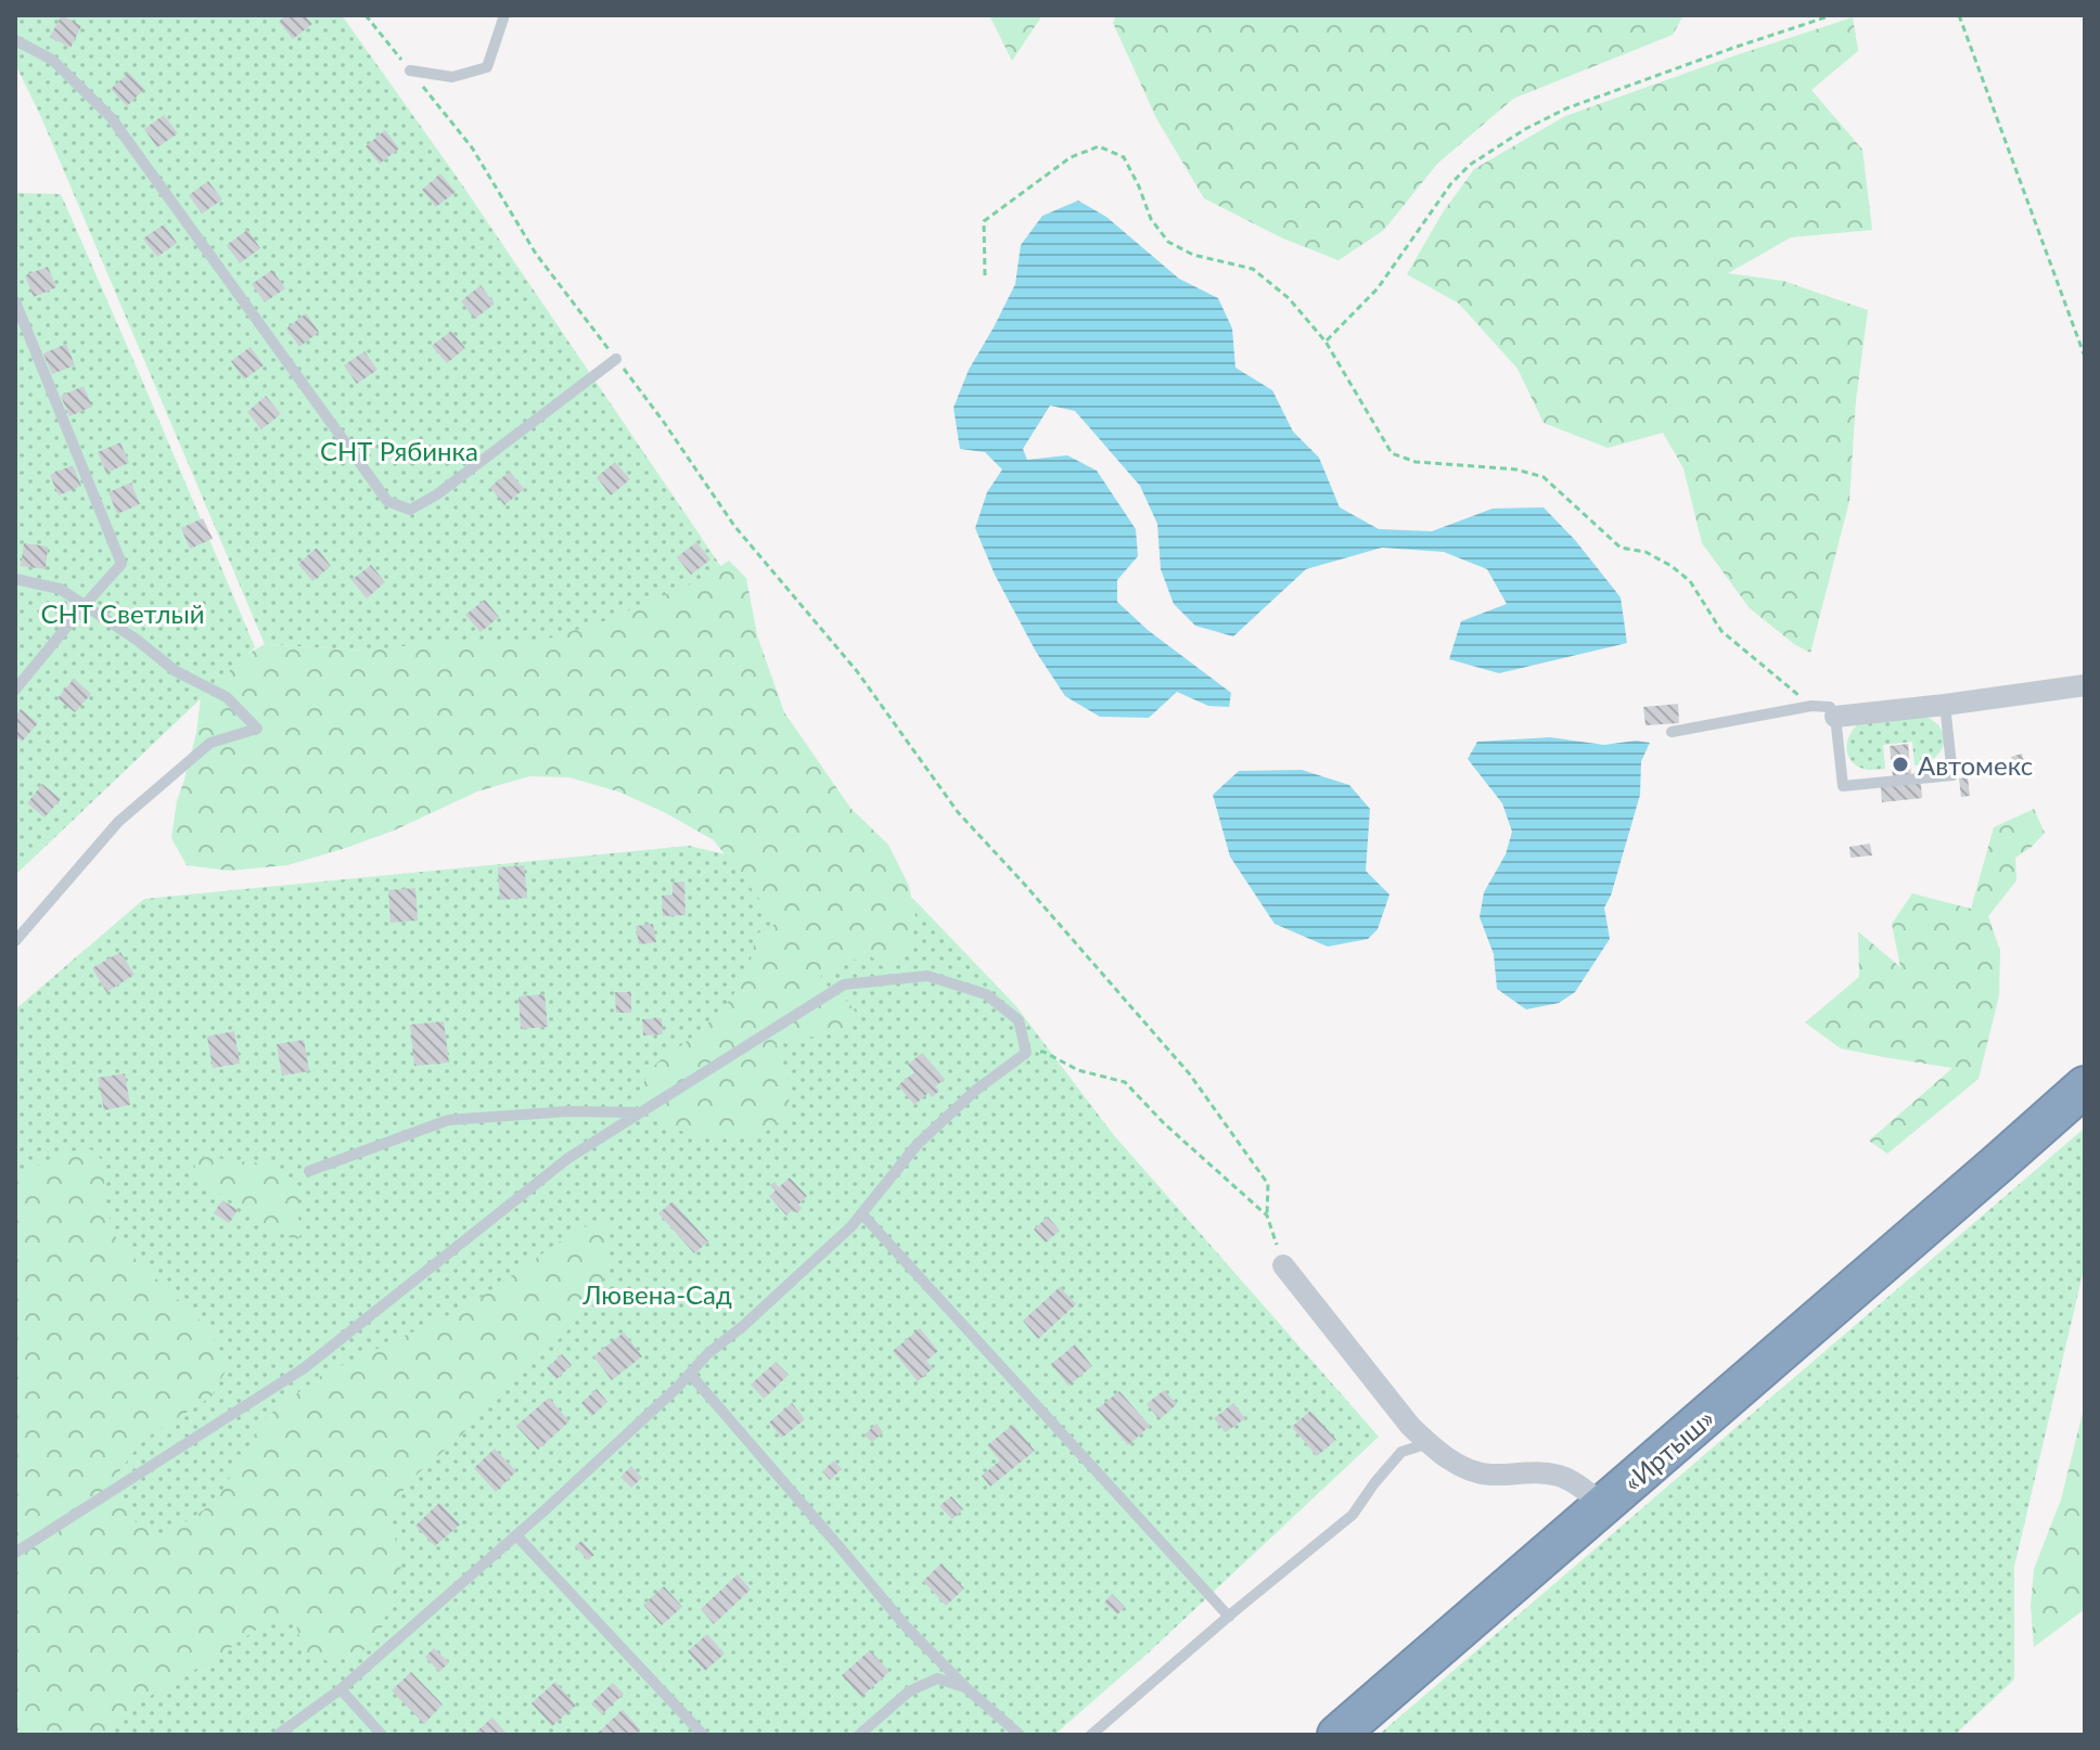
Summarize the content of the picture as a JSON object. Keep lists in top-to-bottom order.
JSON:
{
  "streets": {
    "highway": ["«Иртыш»"]
  },
  "parks": ["СНТ Рябинка", "СНТ Светлый", "Лювена-Сад"],
  "places": ["Автомекс"]
}
